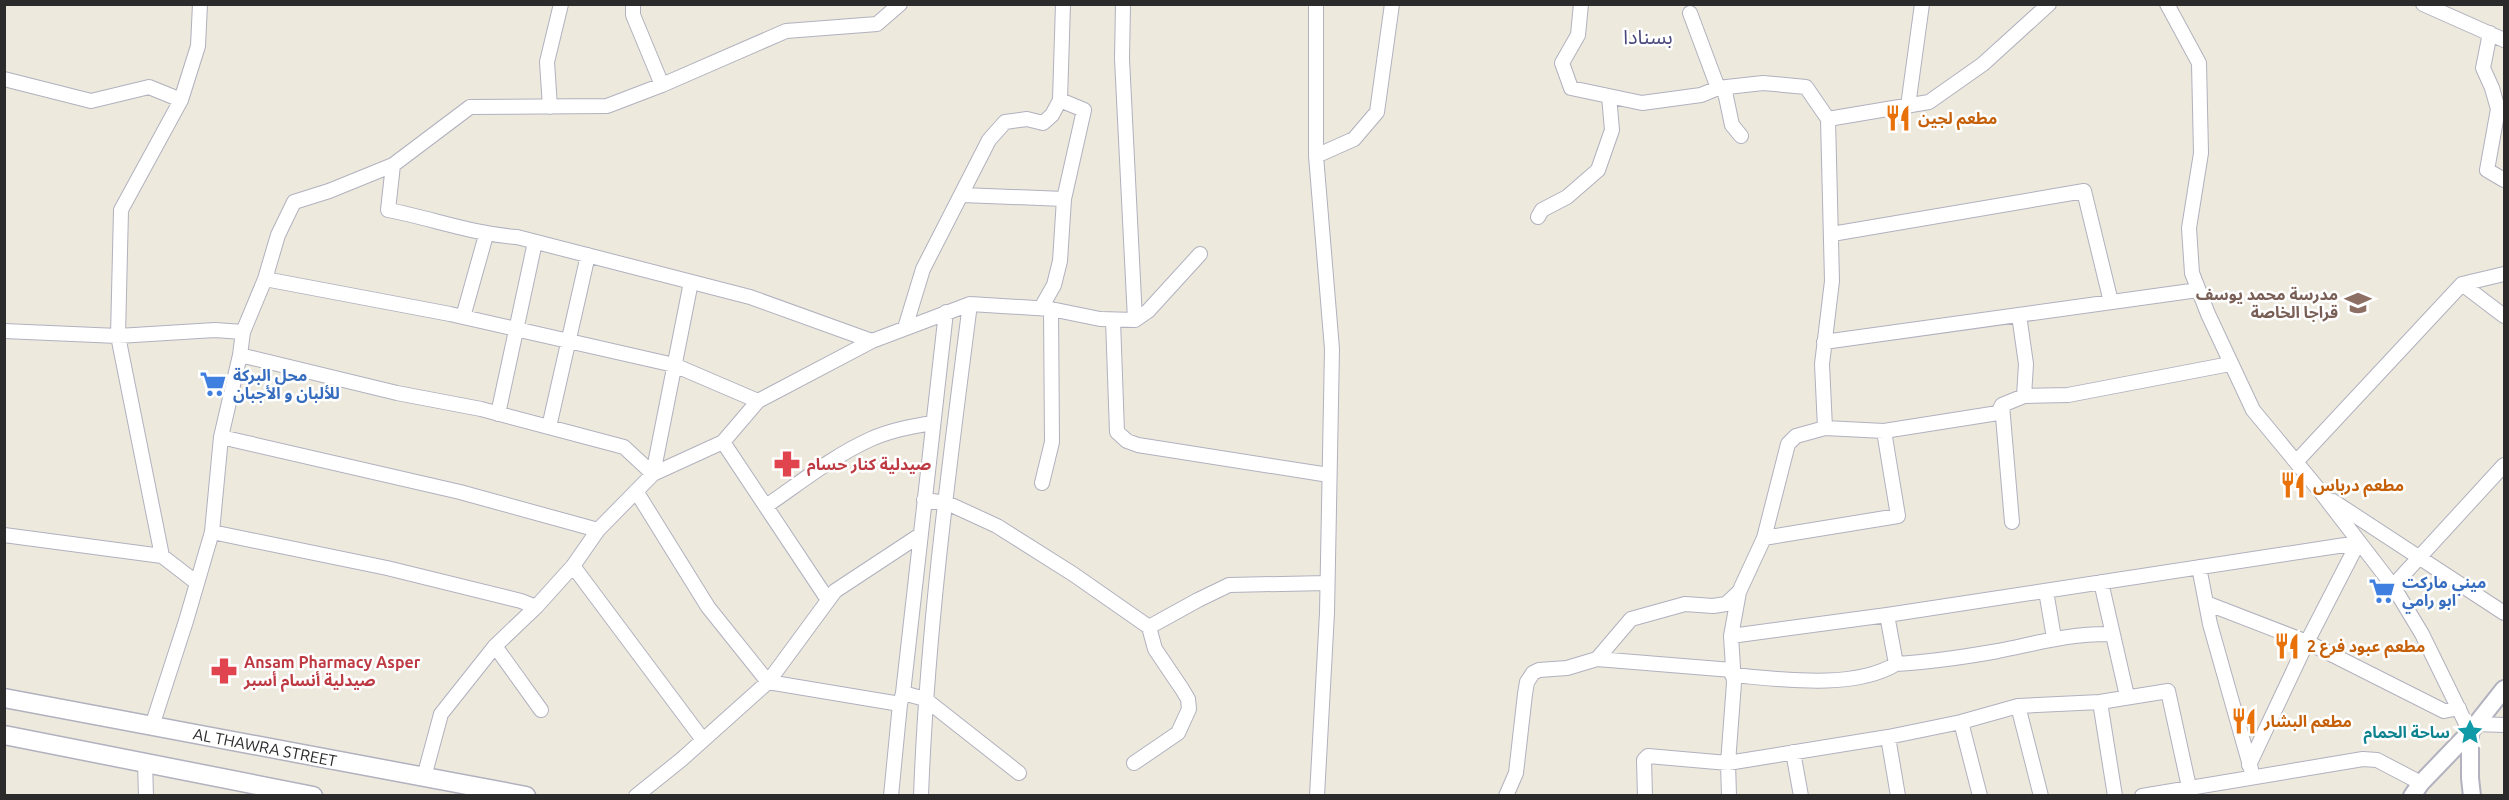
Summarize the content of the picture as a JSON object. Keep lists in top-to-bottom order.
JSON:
{
  "streets": {
    "main road": ["AL THAWRA STREET"]
  },
  "districts": ["بسنادا"],
  "places": {
    "restaurant": [
      "مطعم لجين",
      "مطعم درباس",
      "مطعم عبود فرع 2",
      "مطعم البشار"
    ],
    "school or university": ["مدرسة محمد يوسف قراجا الخاصة"],
    "supermarket": ["محل البركة للألبان و الأجبان", "ميني ماركت ابو رامي"],
    "pharmacy": ["صيدلية كنار حسام", "Ansam Pharmacy Asper صيدلية أنسام أسبر"],
    "place": ["ساحة الحمام"]
  }
}
